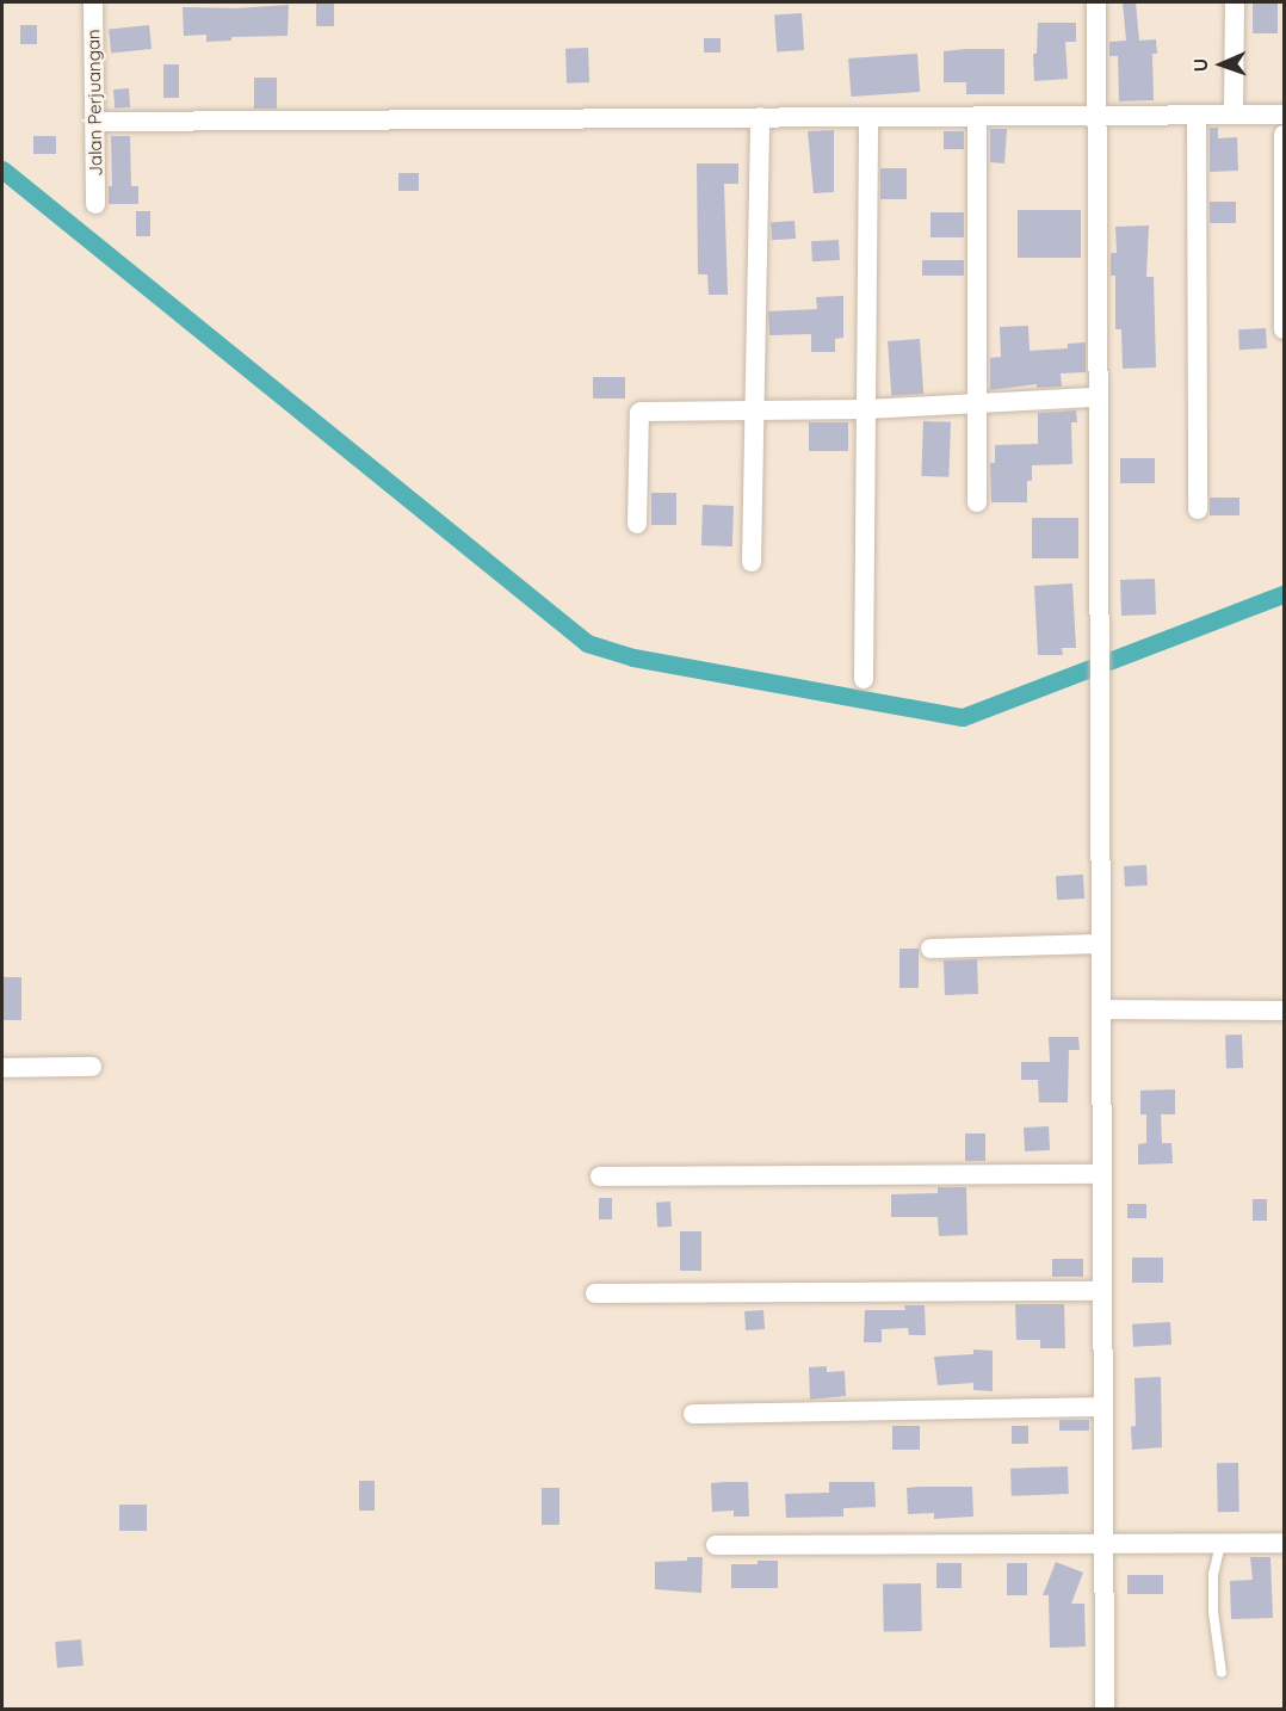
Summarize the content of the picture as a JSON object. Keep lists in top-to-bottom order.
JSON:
{
  "streets": {
    "street": ["Jalan Perjuangan"]
  },
  "north": "left"
}
